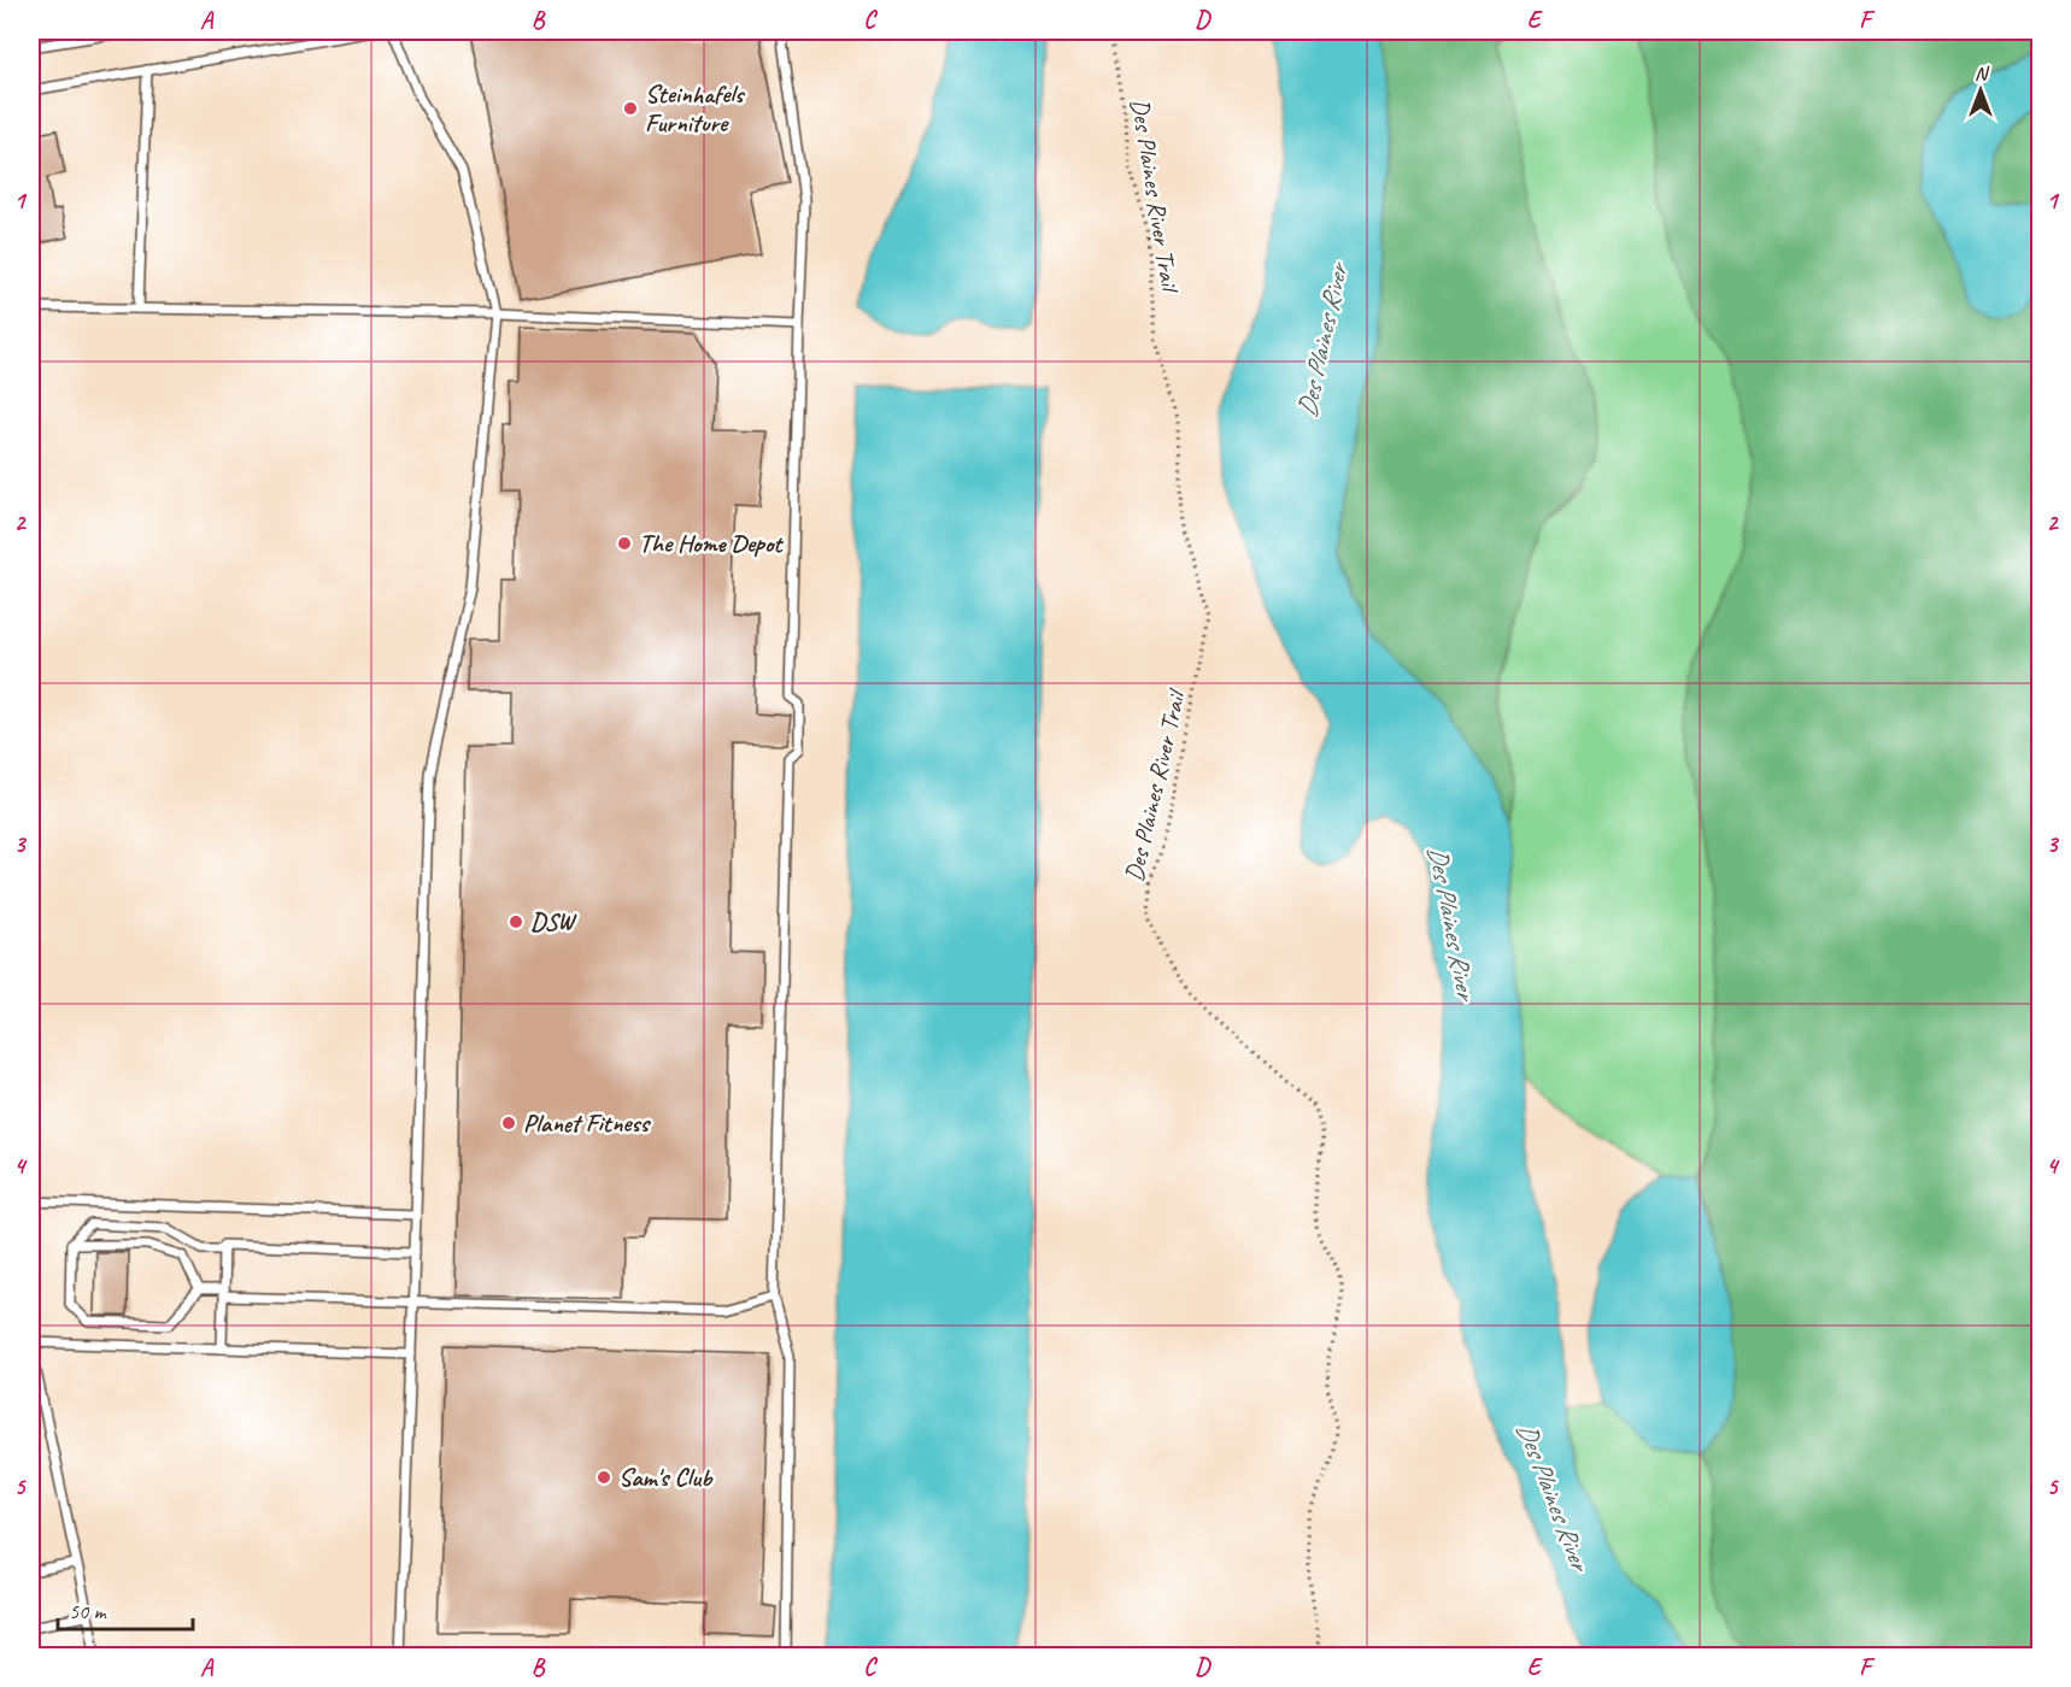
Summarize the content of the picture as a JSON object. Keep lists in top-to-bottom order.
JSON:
{
  "streets": {
    "path": ["Des Plaines River Trail"]
  },
  "water": ["Des Plaines River"],
  "places": [
    "Steinhafels Furniture",
    "The Home Depot",
    "DSW",
    "Planet Fitness",
    "Sam's Club"
  ],
  "scale_bar": "50 m",
  "north": "top",
  "grid": {
    "columns": [
      "A",
      "B",
      "C",
      "D",
      "E",
      "F"
    ],
    "rows": [
      "1",
      "2",
      "3",
      "4",
      "5"
    ]
  }
}
